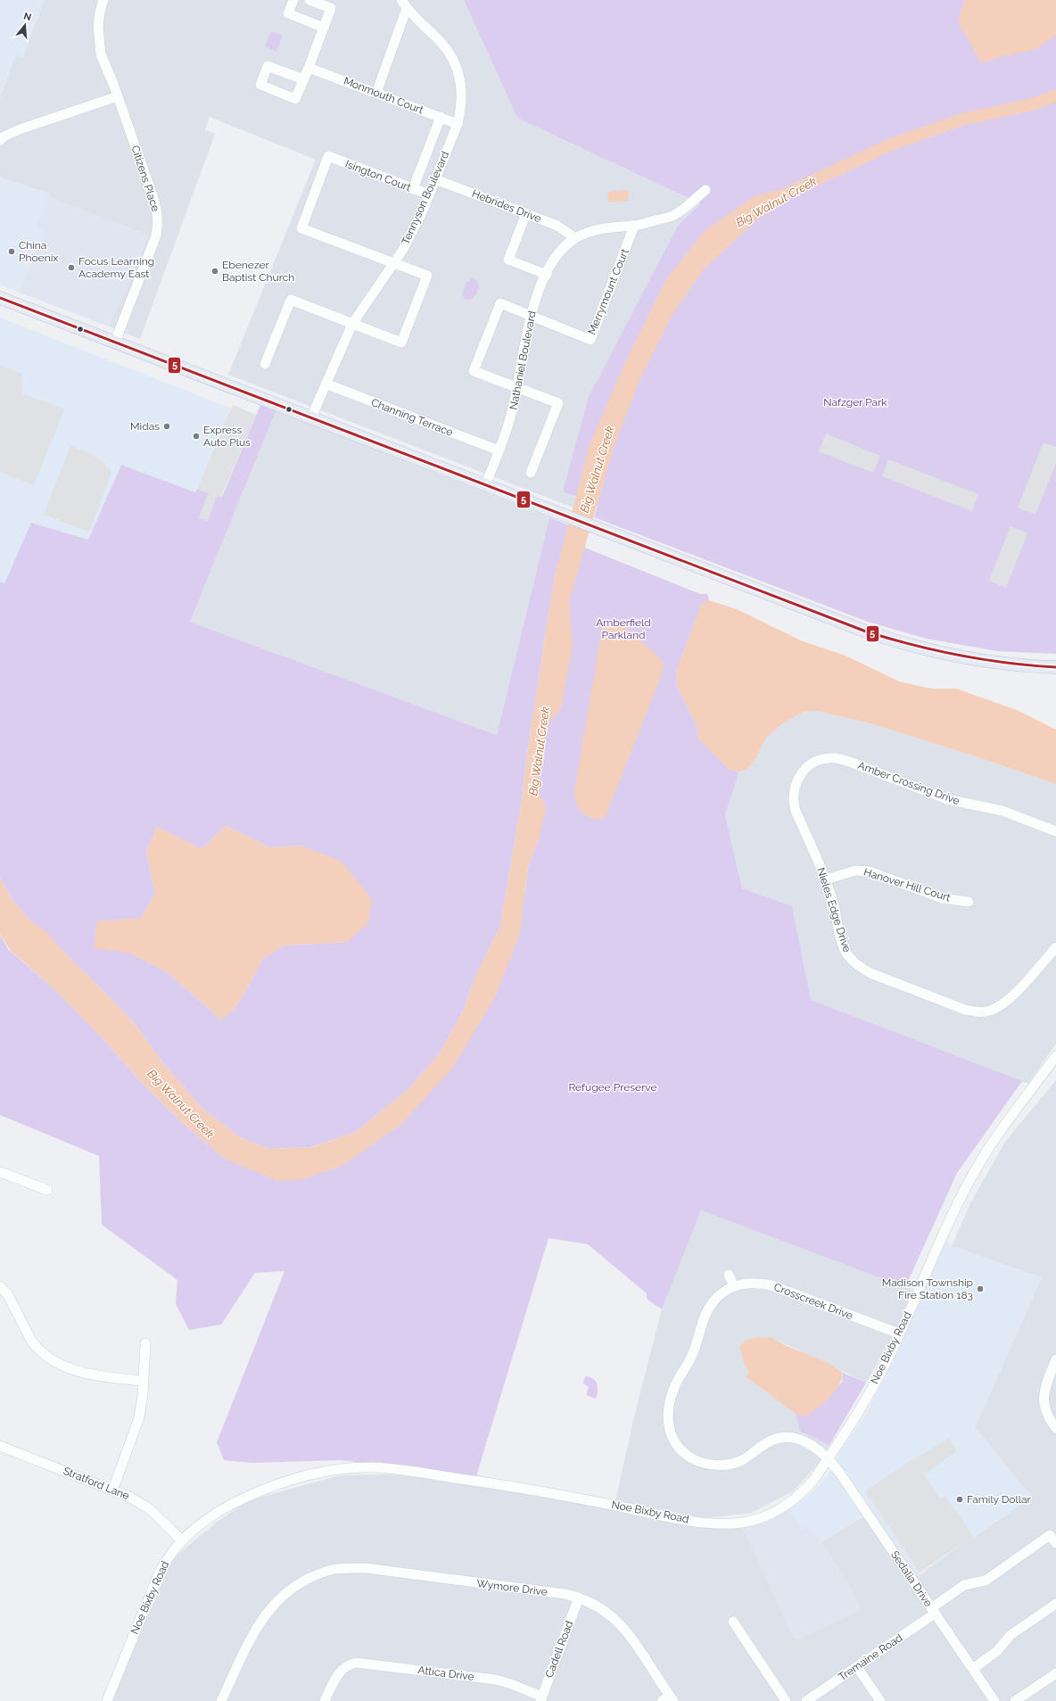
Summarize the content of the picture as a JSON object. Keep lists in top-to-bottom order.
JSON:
{
  "streets": {
    "street": [
      "Monmouth Court",
      "Isington Court",
      "Citizens Place",
      "Tennyson Boulevard",
      "Hebrides Drive",
      "Merrymount Court",
      "Nathaniel Boulevard",
      "Channing Terrace",
      "Amber Crossing Drive",
      "Hanover Hill Court",
      "Nieles Edge Drive",
      "Crosscreek Drive",
      "Noe Bixby Road",
      "Stratford Lane",
      "Sedalia Drive",
      "Wymore Drive",
      "Cadell Road",
      "Tremaine Road",
      "Attica Drive"
    ]
  },
  "crossings": [
    ["Monmouth Court", "Tennyson Boulevard"],
    ["Isington Court", "Tennyson Boulevard"],
    ["Tennyson Boulevard", "Hebrides Drive"],
    ["Tennyson Boulevard", "Channing Terrace"],
    ["Hebrides Drive", "Nathaniel Boulevard"],
    ["Merrymount Court", "Nathaniel Boulevard"],
    ["Nathaniel Boulevard", "Channing Terrace"],
    ["Amber Crossing Drive", "Nieles Edge Drive"],
    ["Hanover Hill Court", "Nieles Edge Drive"],
    ["Crosscreek Drive", "Noe Bixby Road"],
    ["Crosscreek Drive", "Sedalia Drive"],
    ["Noe Bixby Road", "Stratford Lane"],
    ["Noe Bixby Road", "Sedalia Drive"],
    ["Sedalia Drive", "Tremaine Road"],
    ["Wymore Drive", "Cadell Road"],
    ["Cadell Road", "Attica Drive"]
  ],
  "water": ["Big Walnut Creek"],
  "parks": ["Nafzger Park", "Amberfield Parkland", "Refugee Preserve"],
  "places": [
    "China Phoenix",
    "Focus Learning Academy East",
    "Ebenezer Baptist Church",
    "Midas",
    "Express Auto Plus",
    "Madison Township Fire Station 183",
    "Family Dollar"
  ],
  "lines": ["transit line 5"],
  "north": "top"
}
